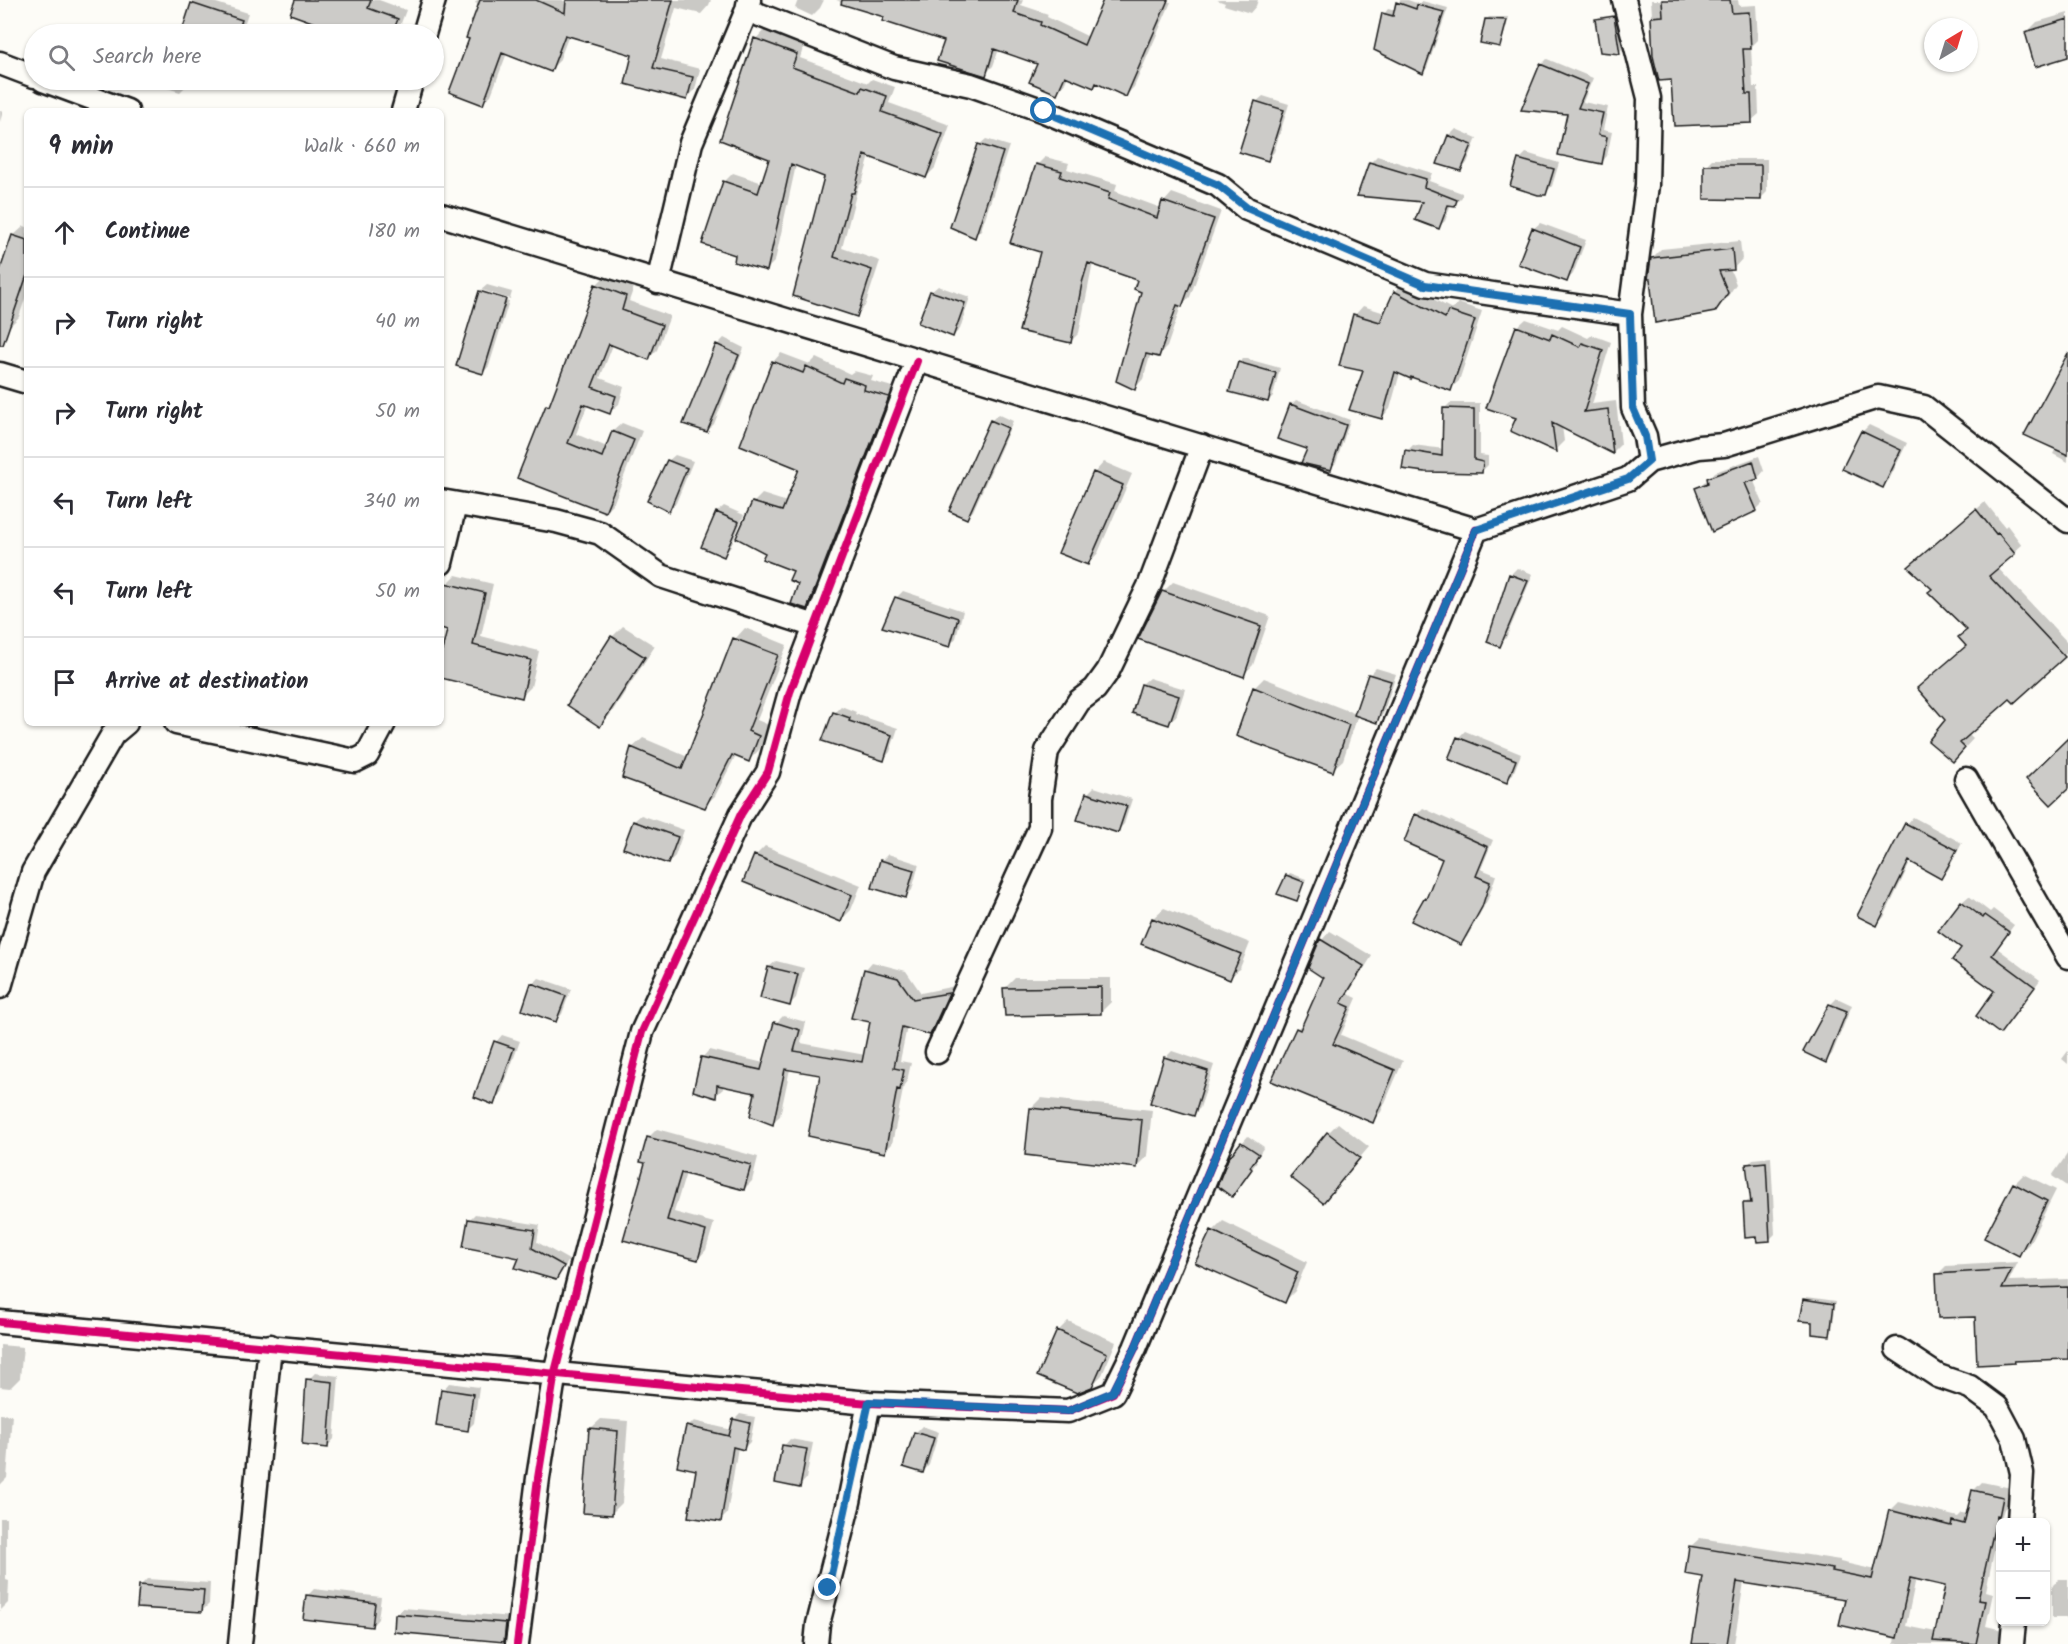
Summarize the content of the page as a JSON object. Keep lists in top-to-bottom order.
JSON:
{
  "north": "top right",
  "page": {
    "search": "Search here",
    "heading": ["9 min", "Walk · 660 m"],
    "list": [
      ["Continue", "180 m"],
      ["Turn right", "40 m"],
      ["Turn right", "50 m"],
      ["Turn left", "340 m"],
      ["Turn left", "50 m"],
      "Arrive at destination"
    ],
    "map_buttons": ["+", "−"]
  }
}
